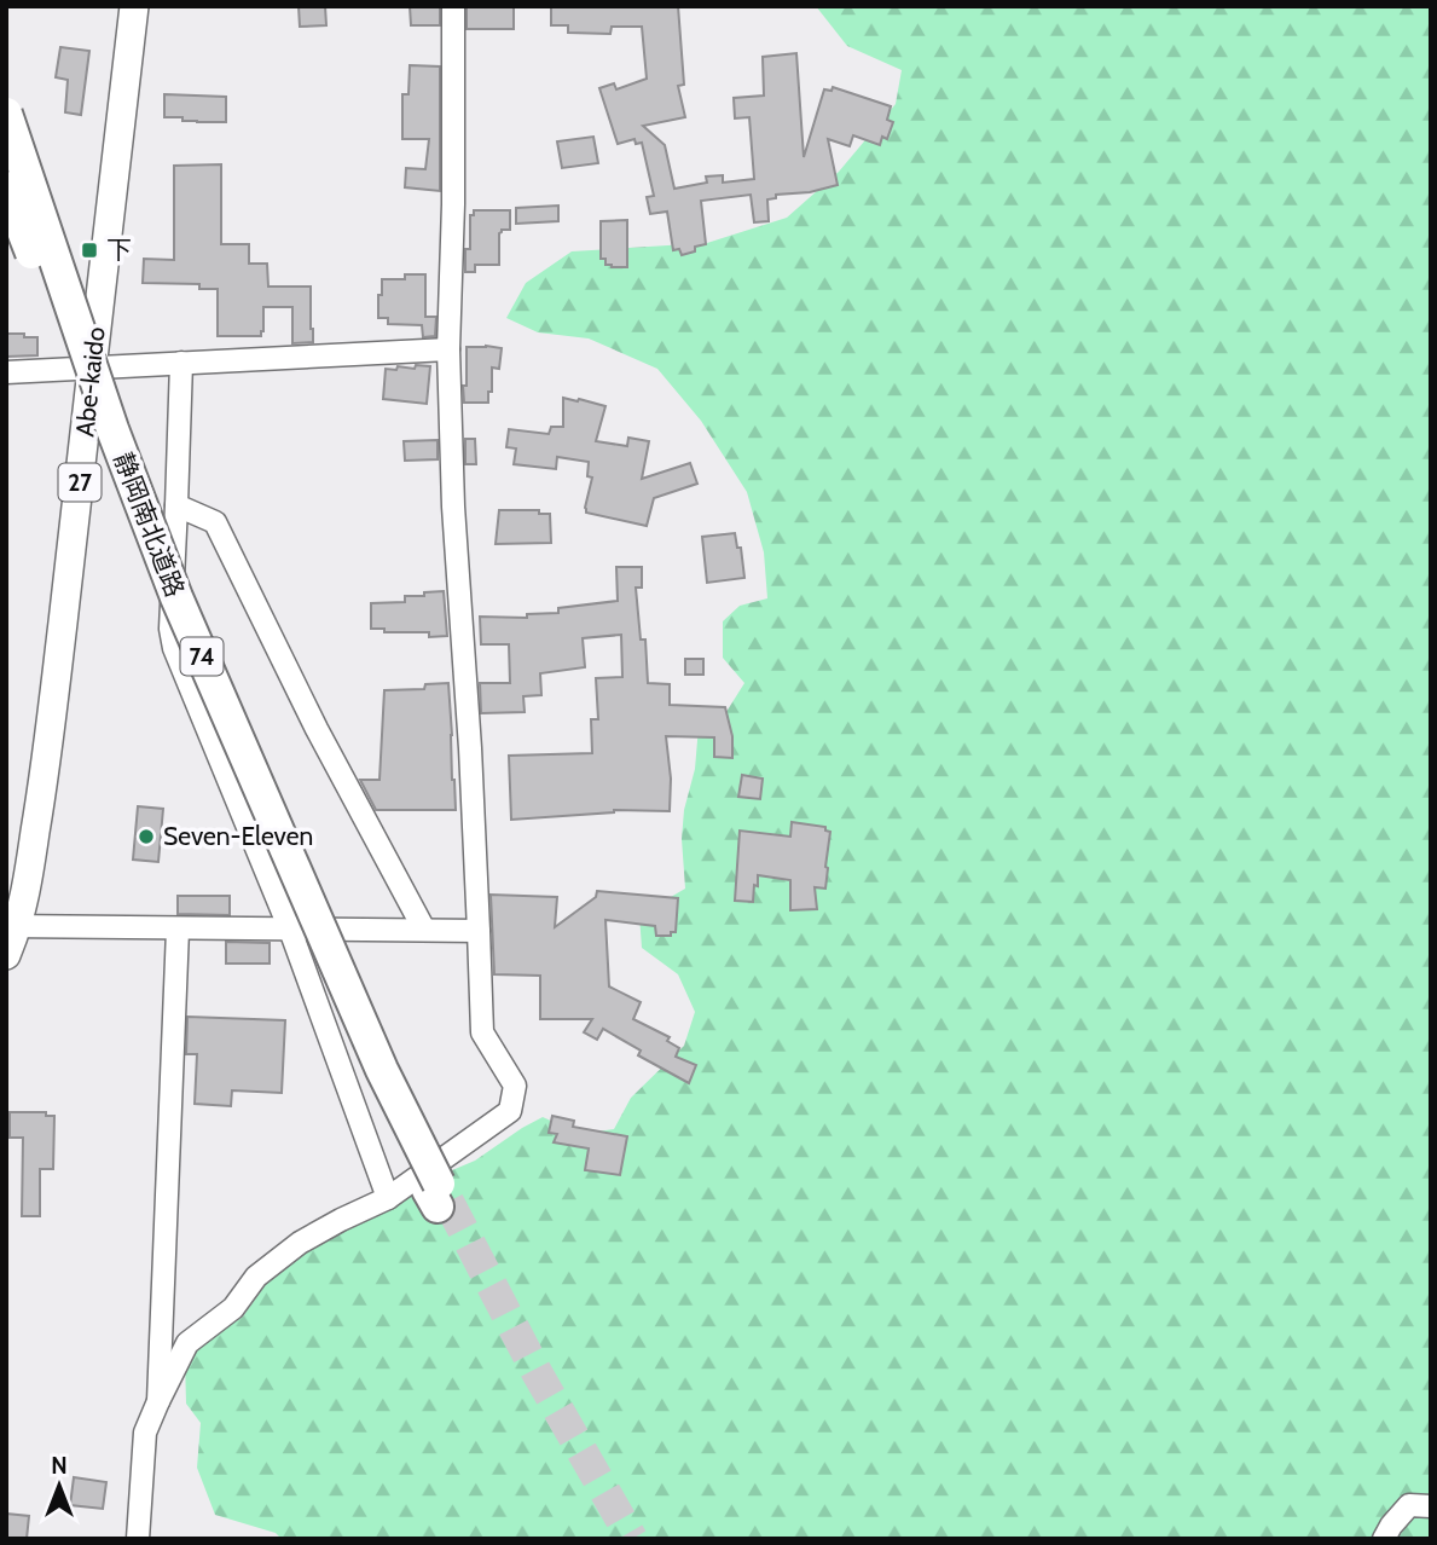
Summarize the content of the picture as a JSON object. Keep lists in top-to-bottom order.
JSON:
{
  "streets": {
    "highway": ["静岡南北道路", "74"],
    "main road": ["Abe-kaido", "27"]
  },
  "places": {
    "transit": ["下"],
    "other": ["Seven-Eleven"]
  },
  "north": "top"
}
